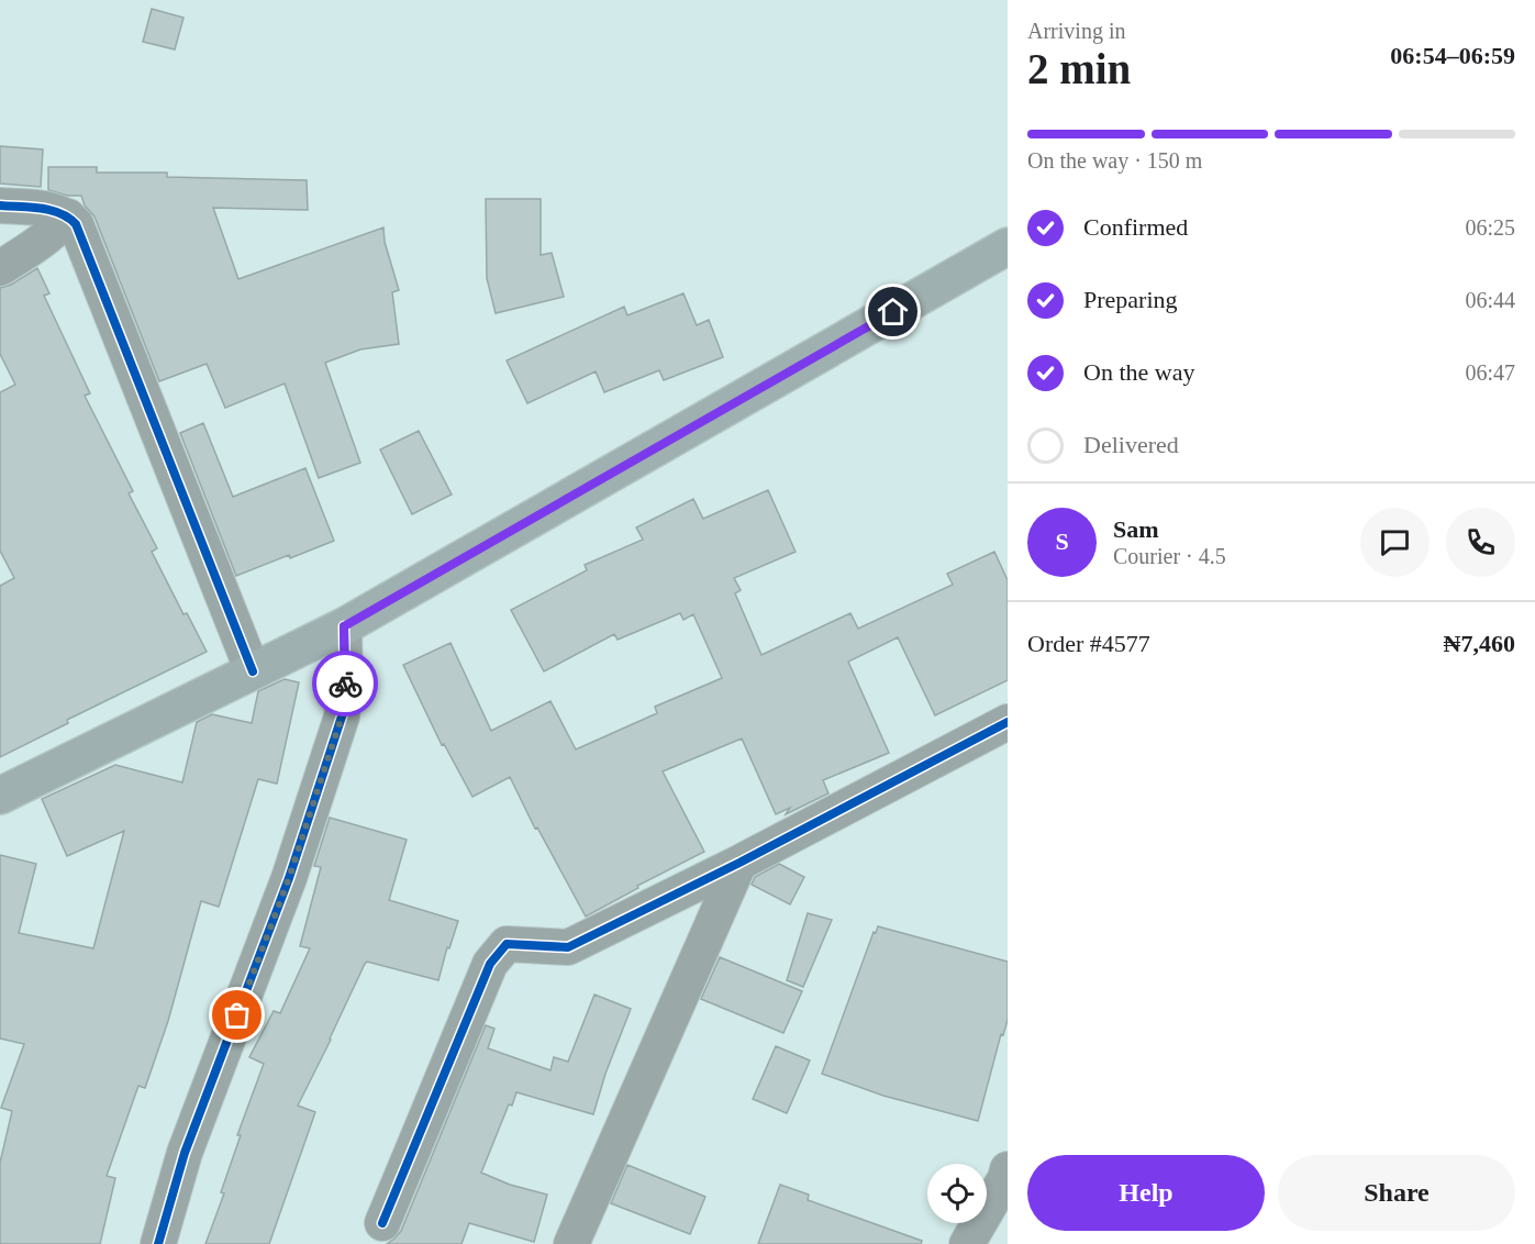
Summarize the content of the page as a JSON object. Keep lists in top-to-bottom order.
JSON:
{
  "page": {
    "heading": ["2 min", "Arriving in", "06:54–06:59"],
    "panel": [
      "Sam",
      "Courier · 4.5",
      "Order #4577",
      "₦7,460"
    ],
    "bar": "On the way · 150 m",
    "list": [
      ["Confirmed", "06:25"],
      ["Preparing", "06:44"],
      ["On the way", "06:47"],
      "Delivered"
    ],
    "round": "S",
    "buttons": ["Help", "Share"]
  }
}
